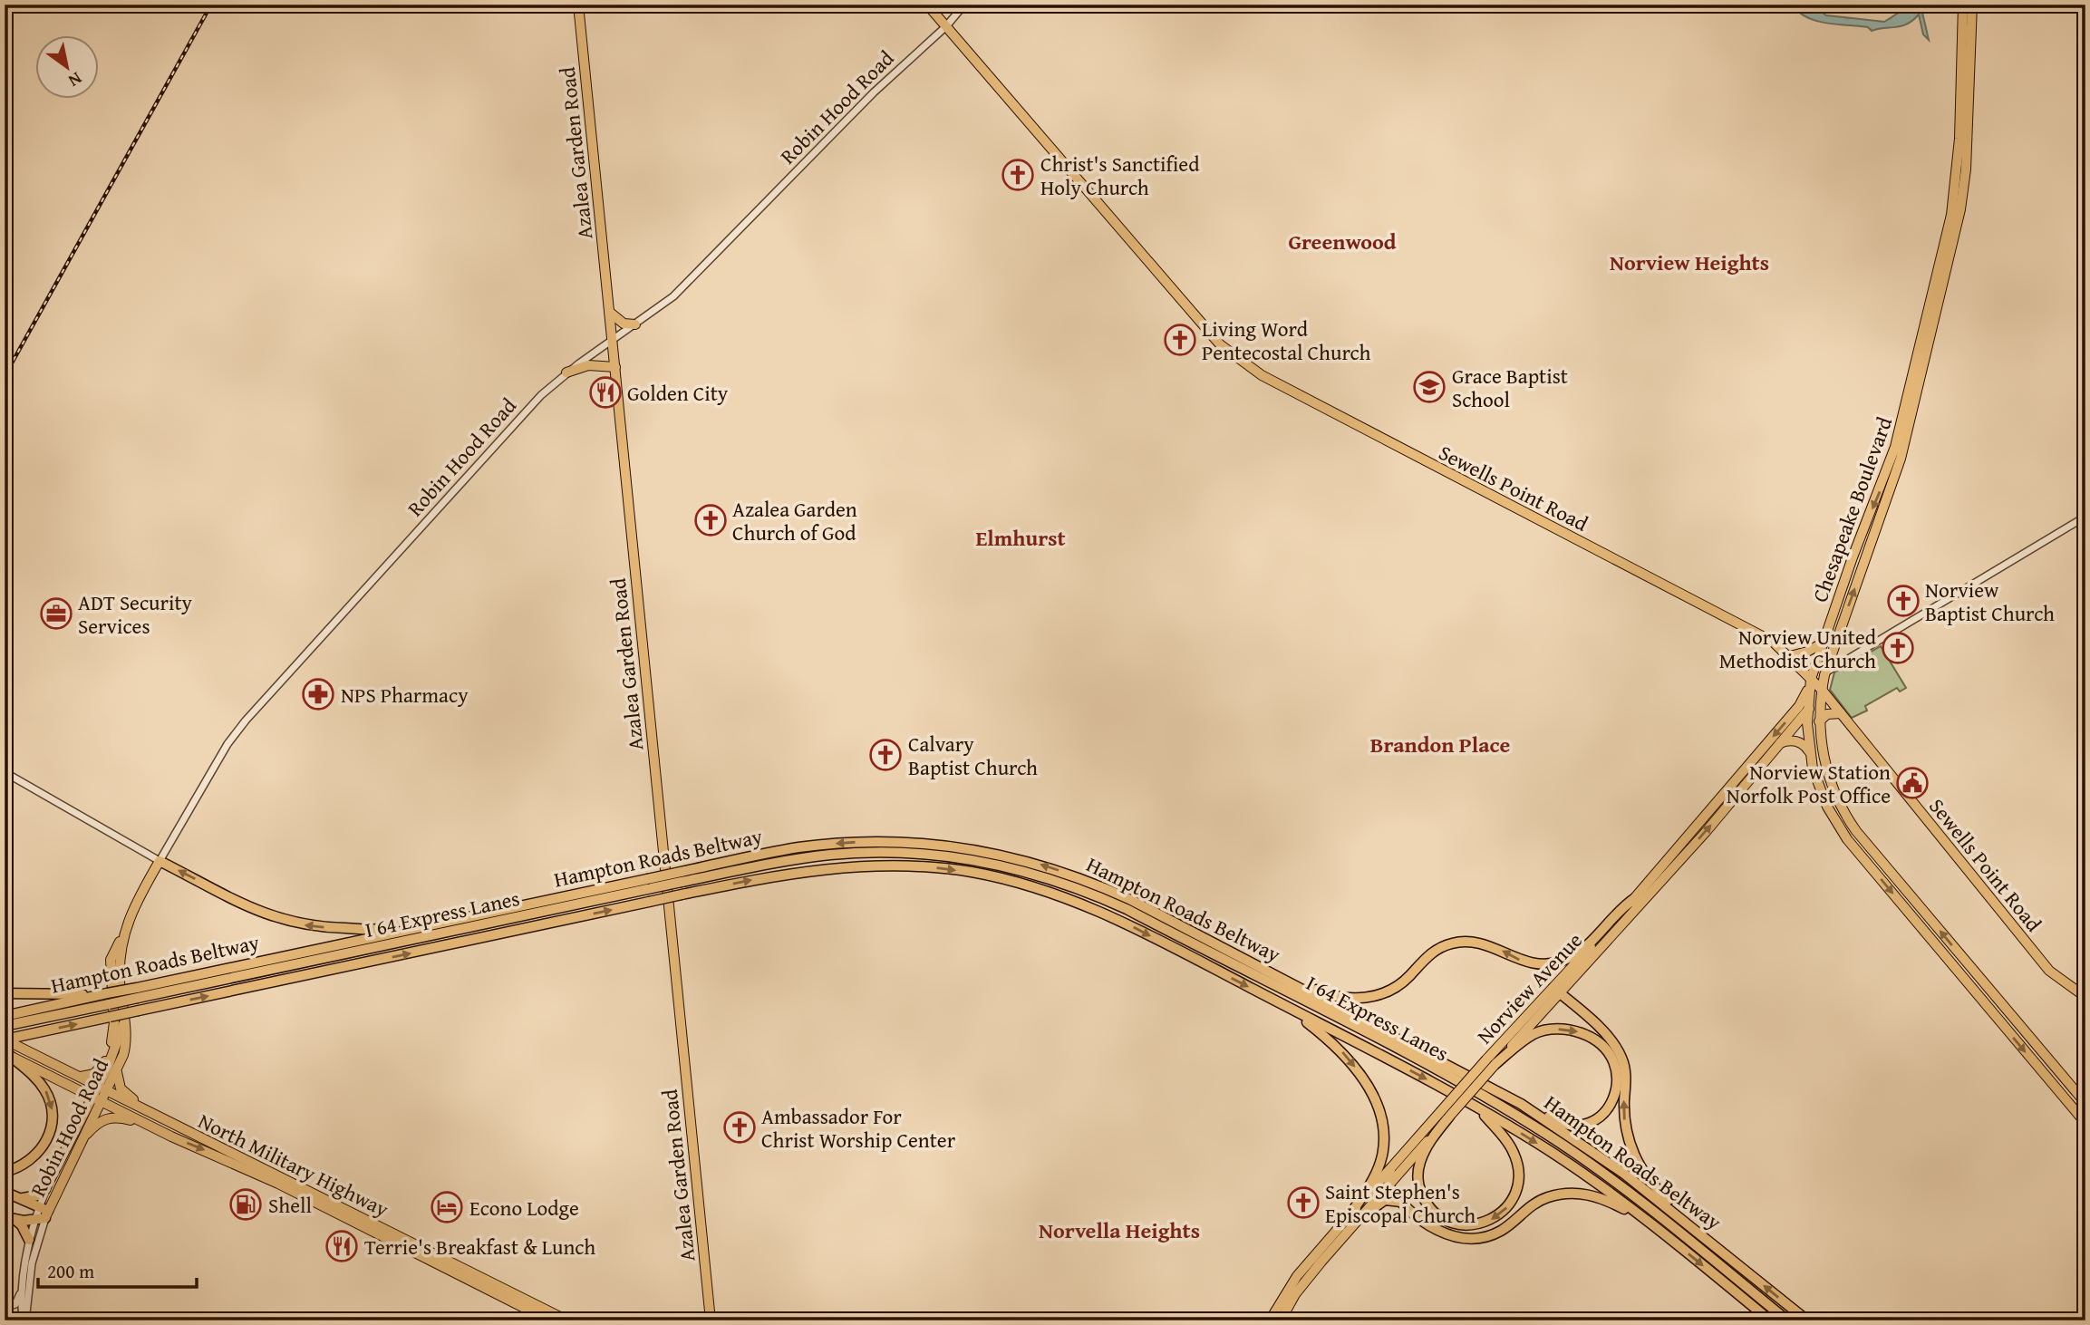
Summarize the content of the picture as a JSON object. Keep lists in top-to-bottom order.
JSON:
{
  "streets": {
    "highway": ["Hampton Roads Beltway", "I 64 Express Lanes"],
    "main road": [
      "Robin Hood Road",
      "Azalea Garden Road",
      "Sewells Point Road",
      "Chesapeake Boulevard",
      "Norview Avenue",
      "North Military Highway"
    ]
  },
  "crossings": [
    ["Robin Hood Road", "Azalea Garden Road"],
    ["Robin Hood Road", "Sewells Point Road"],
    ["Robin Hood Road", "North Military Highway"],
    ["Sewells Point Road", "Chesapeake Boulevard"],
    ["Sewells Point Road", "Norview Avenue"],
    ["Chesapeake Boulevard", "Norview Avenue"],
    ["Hampton Roads Beltway", "I 64 Express Lanes"],
    ["Hampton Roads Beltway", "North Military Highway"]
  ],
  "districts": [
    "Greenwood",
    "Norview Heights",
    "Elmhurst",
    "Brandon Place",
    "Norvella Heights"
  ],
  "places": {
    "church": [
      "Christ's Sanctified Holy Church",
      "Living Word Pentecostal Church",
      "Azalea Garden Church of God",
      "Norview Baptist Church",
      "Norview United Methodist Church",
      "Calvary Baptist Church",
      "Ambassador For Christ Worship Center",
      "Saint Stephen's Episcopal Church"
    ],
    "school or university": ["Grace Baptist School"],
    "restaurant": ["Golden City", "Terrie's Breakfast & Lunch"],
    "office": ["ADT Security Services"],
    "pharmacy": ["NPS Pharmacy"],
    "public building": ["Norview Station Norfolk Post Office"],
    "fuel station": ["Shell"],
    "hotel": ["Econo Lodge"]
  },
  "scale_bar": "200 m",
  "north": "bottom right"
}
